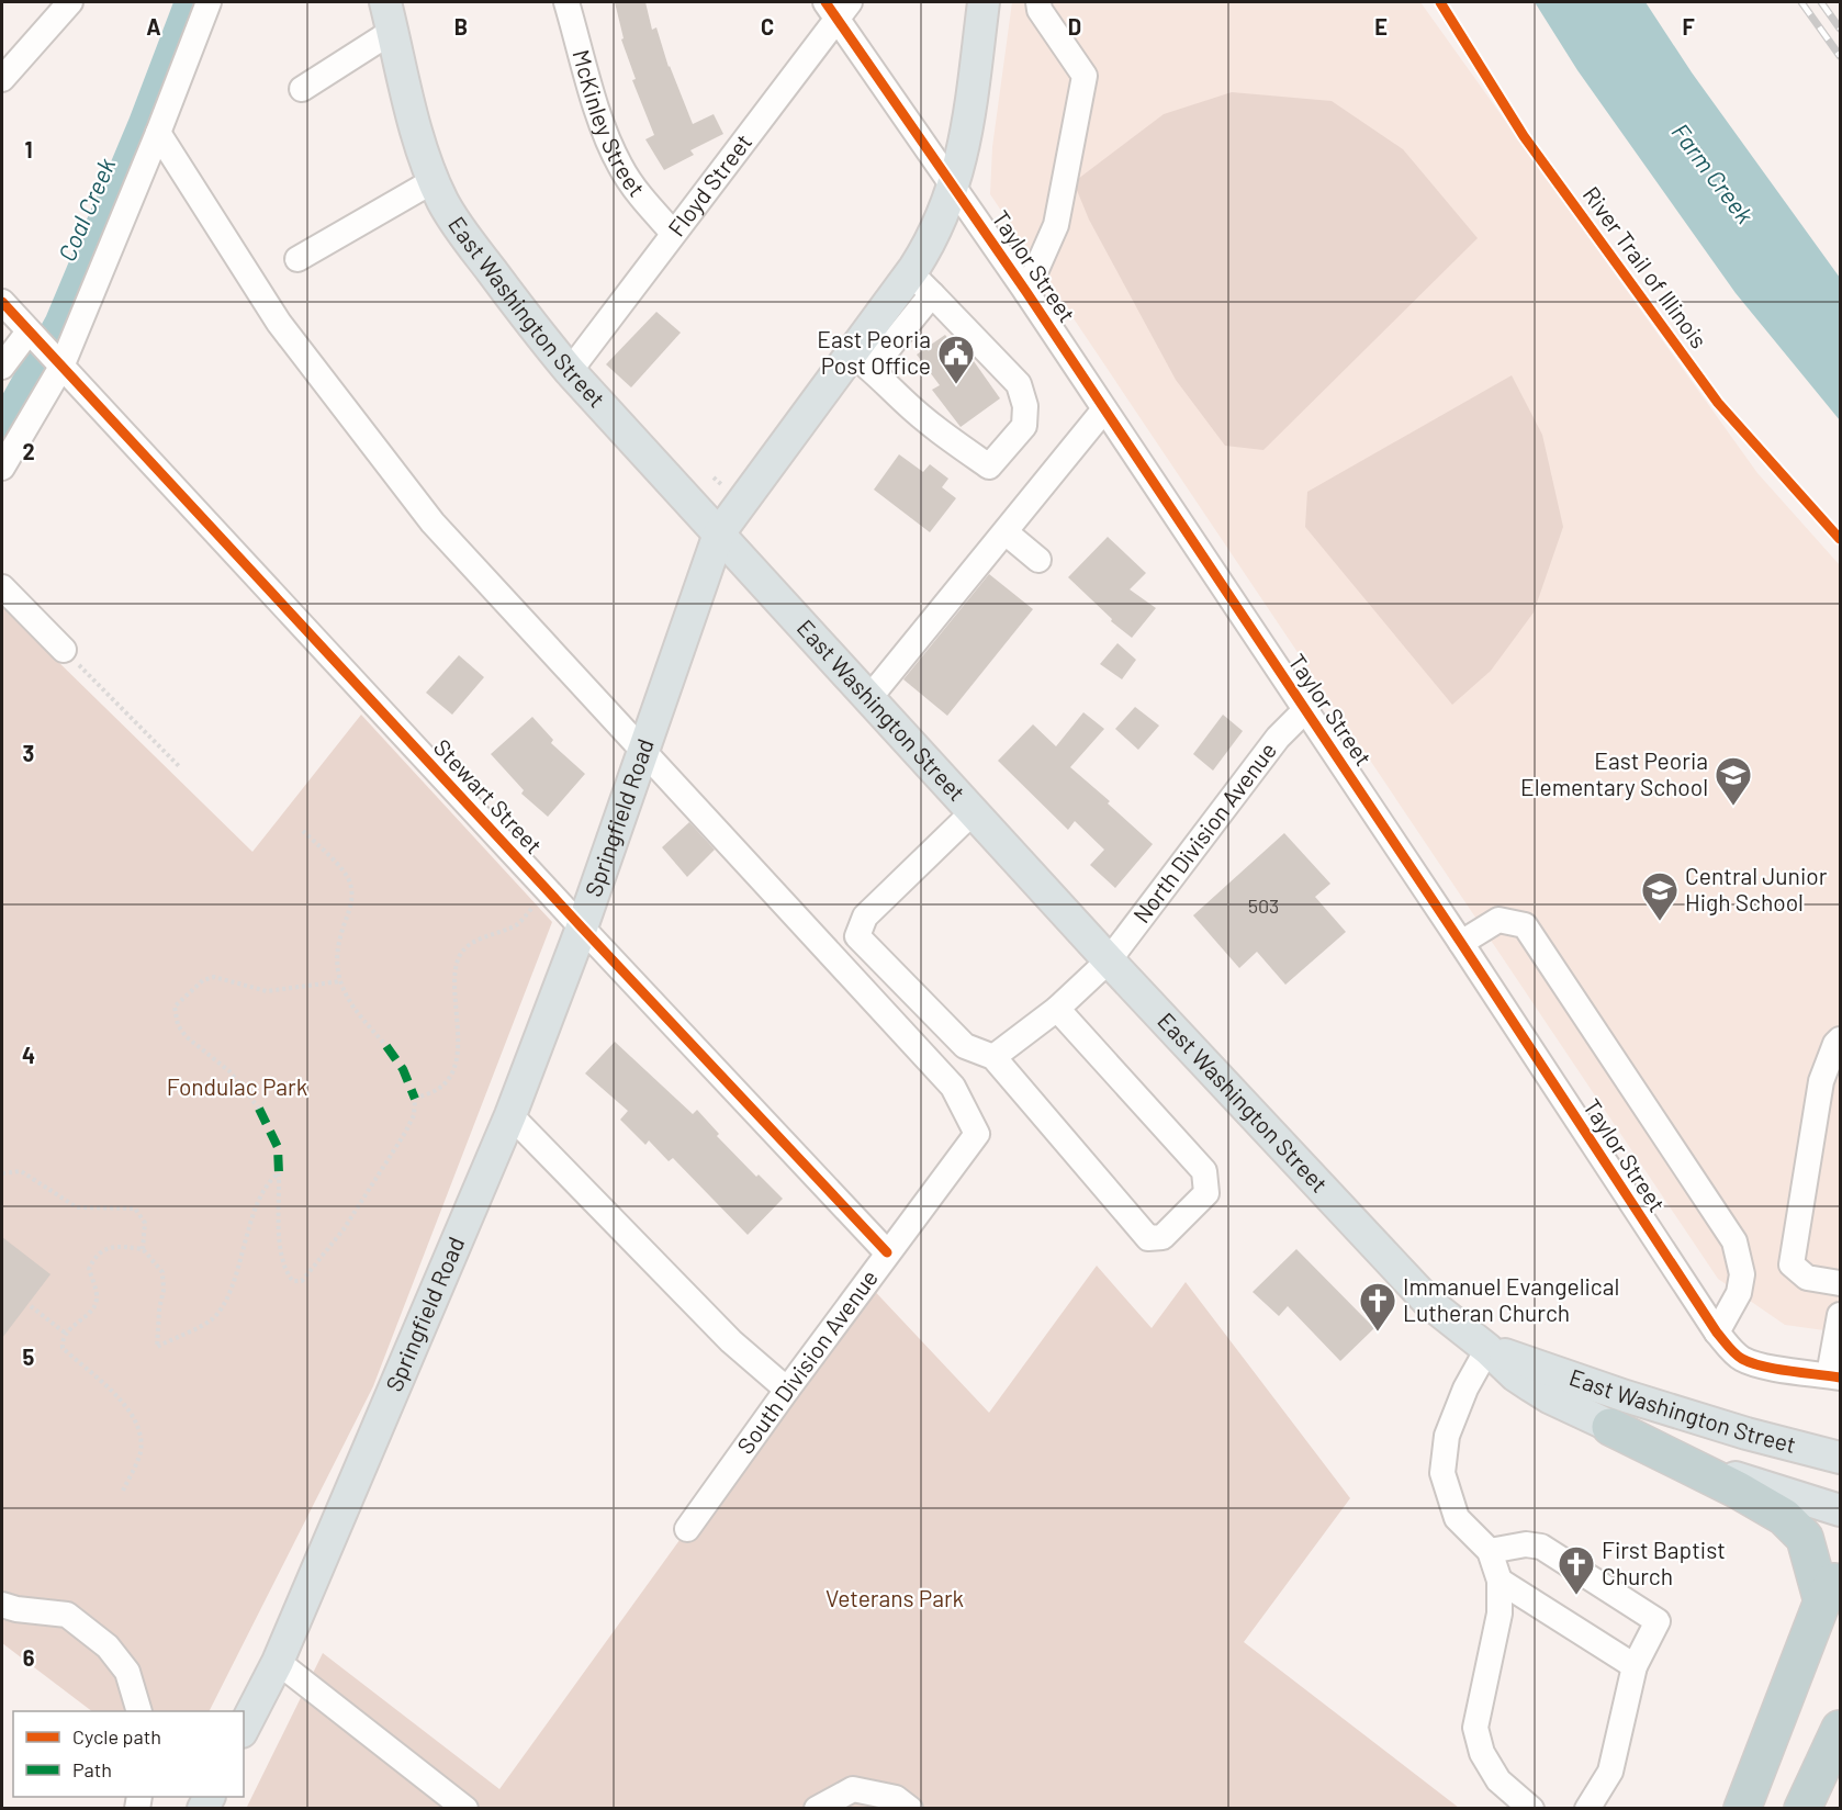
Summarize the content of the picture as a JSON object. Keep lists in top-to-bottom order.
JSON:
{
  "streets": {
    "main road": ["East Washington Street", "Springfield Road"],
    "street": [
      "McKinley Street",
      "Floyd Street",
      "Taylor Street",
      "Stewart Street",
      "North Division Avenue",
      "South Division Avenue"
    ],
    "cycle path": ["River Trail of Illinois"]
  },
  "crossings": [
    ["McKinley Street", "Floyd Street"],
    ["Floyd Street", "Taylor Street"],
    ["Floyd Street", "East Washington Street"],
    ["Taylor Street", "Springfield Road"],
    ["Taylor Street", "North Division Avenue"],
    ["East Washington Street", "Springfield Road"],
    ["East Washington Street", "North Division Avenue"],
    ["Stewart Street", "Springfield Road"],
    ["Stewart Street", "South Division Avenue"],
    ["Springfield Road", "South Division Avenue"]
  ],
  "water": ["Farm Creek", "Coal Creek"],
  "parks": ["Fondulac Park", "Veterans Park"],
  "places": {
    "public building": ["East Peoria Post Office"],
    "school or university": ["East Peoria Elementary School", "Central Junior High School"],
    "church": ["Immanuel Evangelical Lutheran Church", "First Baptist Church"]
  },
  "house_numbers": ["503"],
  "legend": ["Cycle path", "Path"],
  "grid": {
    "columns": [
      "A",
      "B",
      "C",
      "D",
      "E",
      "F"
    ],
    "rows": [
      "1",
      "2",
      "3",
      "4",
      "5",
      "6"
    ]
  }
}
